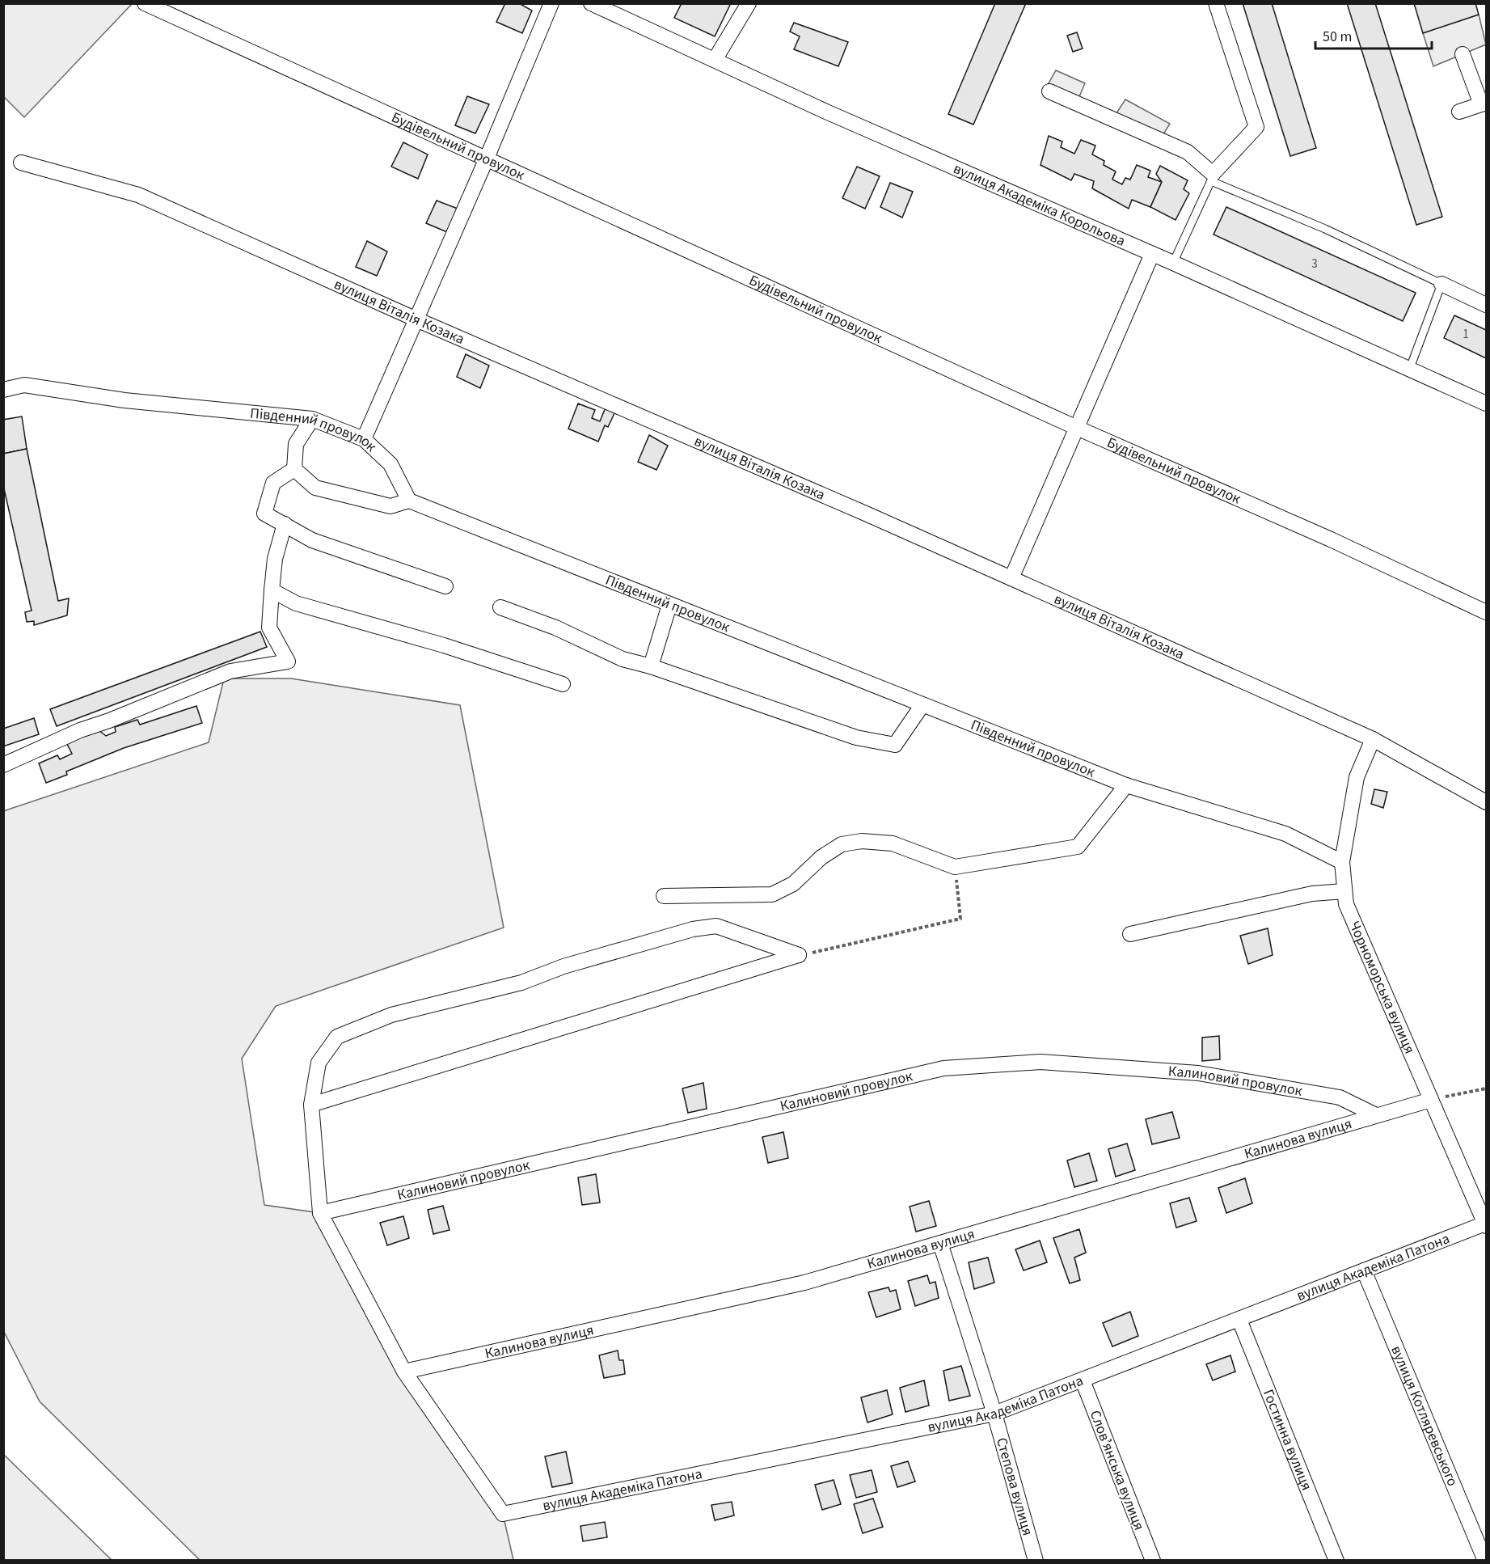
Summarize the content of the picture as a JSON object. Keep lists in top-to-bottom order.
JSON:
{
  "streets": {
    "street": [
      "Будівельний провулок",
      "вулиця Академіка Корольова",
      "вулиця Віталія Козака",
      "Південний провулок",
      "Чорноморська вулиця",
      "Калиновий провулок",
      "Калинова вулиця",
      "вулиця Академіка Патона",
      "вулиця Котляревського",
      "Гостинна вулиця",
      "Словʼянська вулиця",
      "Степова вулиця"
    ]
  },
  "crossings": [
    ["вулиця Віталія Козака", "Чорноморська вулиця"],
    ["Південний провулок", "Чорноморська вулиця"],
    ["Чорноморська вулиця", "Калинова вулиця"],
    ["Чорноморська вулиця", "вулиця Академіка Патона"],
    ["Калиновий провулок", "Калинова вулиця"],
    ["Калинова вулиця", "вулиця Академіка Патона"],
    ["Калинова вулиця", "Степова вулиця"],
    ["вулиця Академіка Патона", "вулиця Котляревського"],
    ["вулиця Академіка Патона", "Гостинна вулиця"],
    ["вулиця Академіка Патона", "Словʼянська вулиця"],
    ["вулиця Академіка Патона", "Степова вулиця"]
  ],
  "house_numbers": ["3", "1"],
  "scale_bar": "50 m"
}
